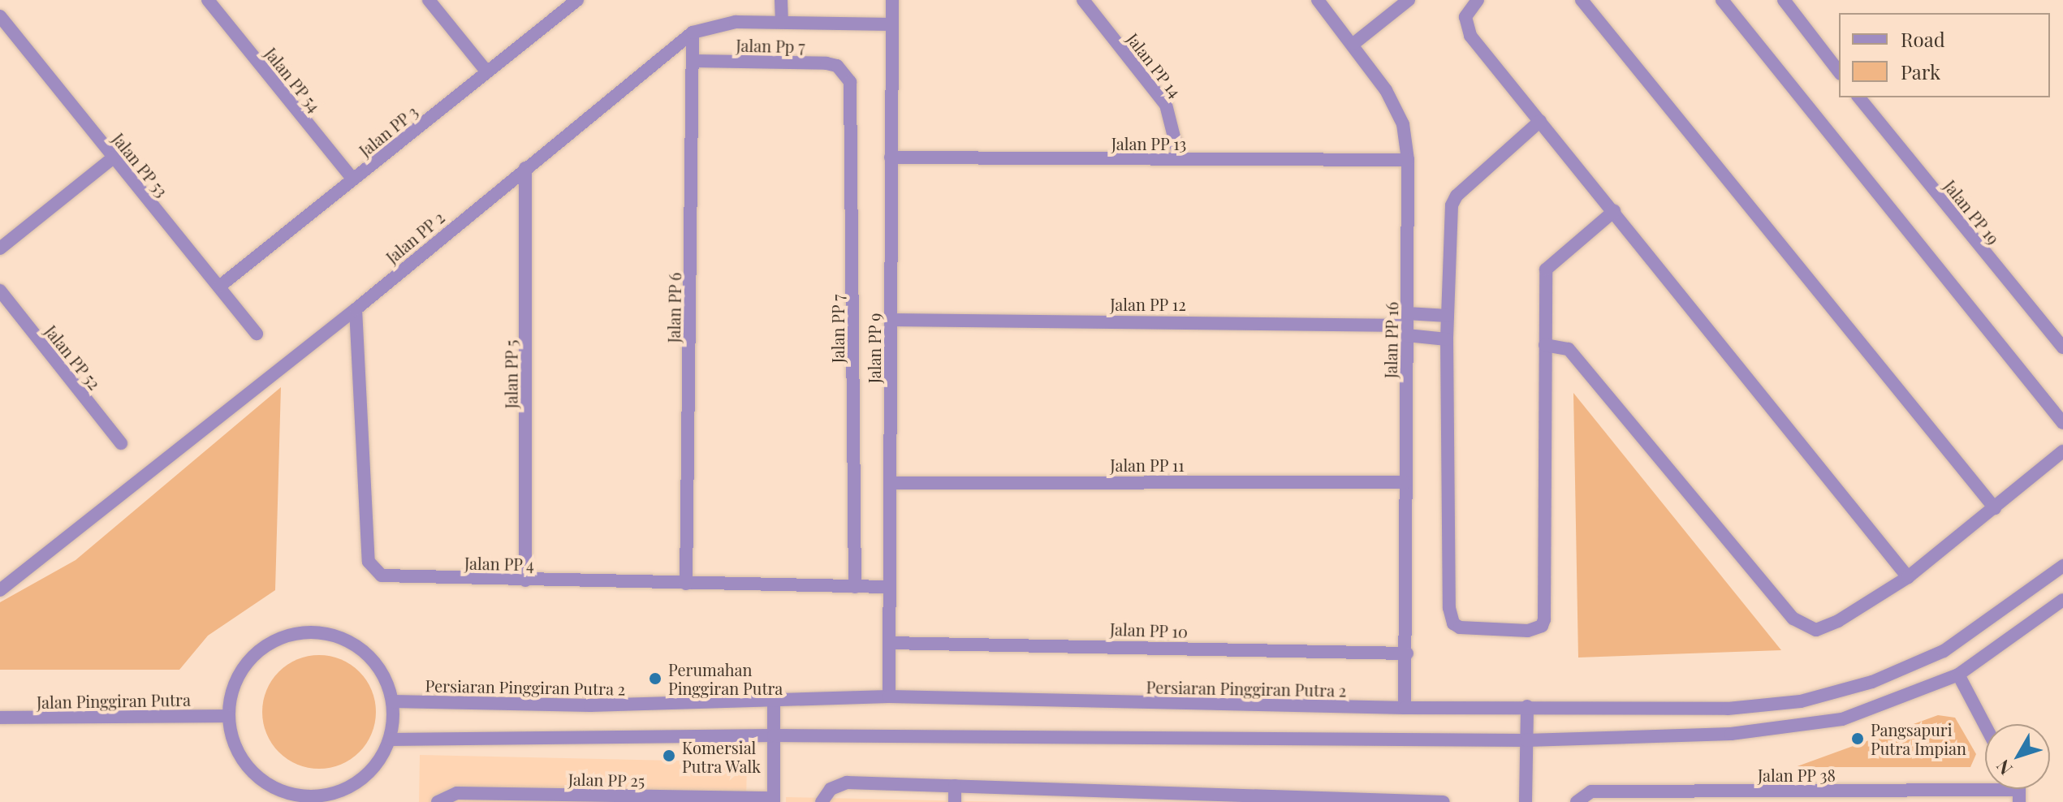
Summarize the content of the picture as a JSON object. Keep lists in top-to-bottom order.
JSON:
{
  "streets": {
    "street": [
      "Jalan Pp 7",
      "Jalan PP 14",
      "Jalan PP 54",
      "Jalan PP 3",
      "Jalan PP 13",
      "Jalan PP 53",
      "Jalan PP 19",
      "Jalan PP 2",
      "Jalan PP 12",
      "Jalan PP 6",
      "Jalan PP 7",
      "Jalan PP 16",
      "Jalan PP 9",
      "Jalan PP 52",
      "Jalan PP 5",
      "Jalan PP 11",
      "Jalan PP 4",
      "Jalan PP 10",
      "Persiaran Pinggiran Putra 2",
      "Jalan Pinggiran Putra",
      "Jalan PP 38",
      "Jalan PP 25"
    ]
  },
  "crossings": [
    ["Jalan Pp 7", "Jalan PP 6"],
    ["Jalan Pp 7", "Jalan PP 7"],
    ["Jalan PP 14", "Jalan PP 13"],
    ["Jalan PP 54", "Jalan PP 3"],
    ["Jalan PP 3", "Jalan PP 53"],
    ["Jalan PP 13", "Jalan PP 16"],
    ["Jalan PP 13", "Jalan PP 9"],
    ["Jalan PP 2", "Jalan PP 6"],
    ["Jalan PP 2", "Jalan PP 9"],
    ["Jalan PP 2", "Jalan PP 5"],
    ["Jalan PP 2", "Jalan PP 4"],
    ["Jalan PP 12", "Jalan PP 16"],
    ["Jalan PP 12", "Jalan PP 9"],
    ["Jalan PP 6", "Jalan PP 4"],
    ["Jalan PP 7", "Jalan PP 4"],
    ["Jalan PP 16", "Jalan PP 11"],
    ["Jalan PP 16", "Jalan PP 10"],
    ["Jalan PP 16", "Persiaran Pinggiran Putra 2"],
    ["Jalan PP 9", "Jalan PP 11"],
    ["Jalan PP 9", "Jalan PP 4"],
    ["Jalan PP 9", "Jalan PP 10"],
    ["Jalan PP 9", "Persiaran Pinggiran Putra 2"],
    ["Jalan PP 5", "Jalan PP 4"],
    ["Persiaran Pinggiran Putra 2", "Jalan Pinggiran Putra"]
  ],
  "places": ["Perumahan Pinggiran Putra", "Pangsapuri Putra Impian", "Komersial Putra Walk"],
  "legend": ["Road", "Park"],
  "north": "bottom left"
}
